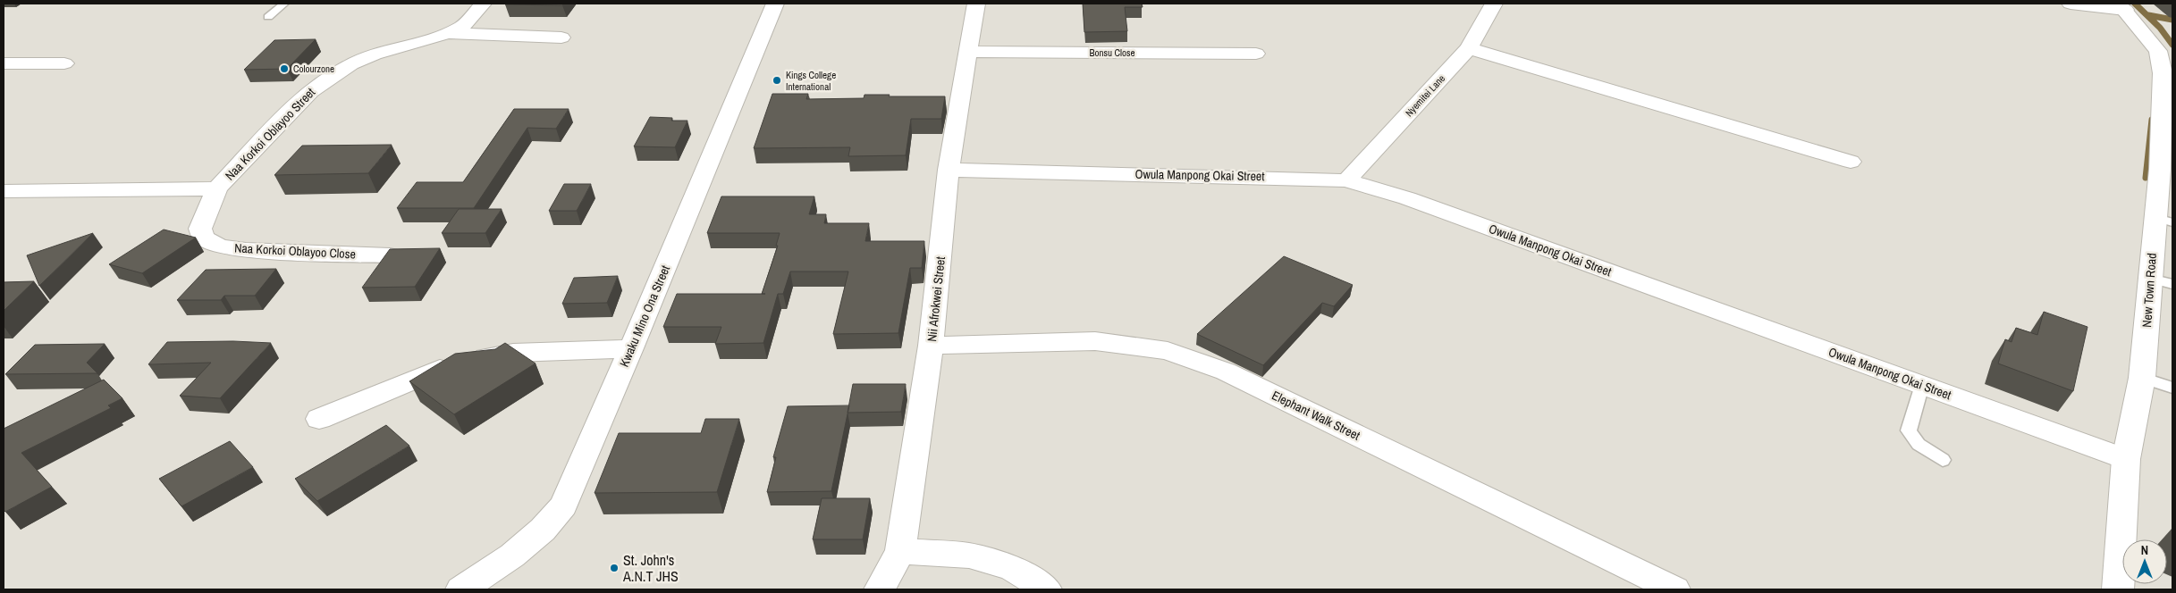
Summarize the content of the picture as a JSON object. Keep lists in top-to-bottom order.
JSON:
{
  "streets": {
    "street": [
      "Bonsu Close",
      "Nyemitei Lane",
      "Naa Korkoi Oblayoo Street",
      "Owula Manpong Okai Street",
      "Naa Korkoi Oblayoo Close",
      "New Town Road",
      "Nii Afrokwei Street",
      "Kwaku Mino Ona Street",
      "Elephant Walk Street"
    ]
  },
  "crossings": [
    ["Bonsu Close", "Nii Afrokwei Street"],
    ["Nyemitei Lane", "Owula Manpong Okai Street"],
    ["Naa Korkoi Oblayoo Street", "Naa Korkoi Oblayoo Close"],
    ["Owula Manpong Okai Street", "New Town Road"],
    ["Owula Manpong Okai Street", "Nii Afrokwei Street"],
    ["Nii Afrokwei Street", "Elephant Walk Street"]
  ],
  "places": ["Colourzone", "Kings College International", "St. John's A.N.T JHS"],
  "north": "top"
}
